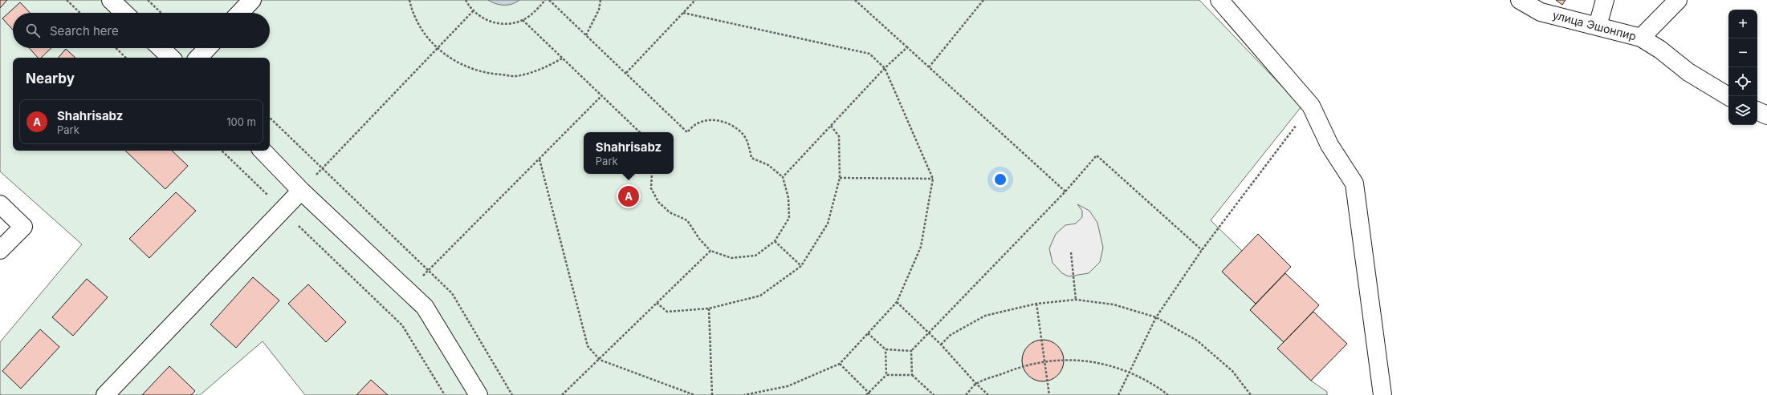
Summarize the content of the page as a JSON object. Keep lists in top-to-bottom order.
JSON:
{
  "streets": {
    "street": ["улица Эшонпир"]
  },
  "page": {
    "map_buttons": ["+", "−"],
    "search": "Search here",
    "heading": "Nearby",
    "list": [
      {
        "mark": "A",
        "name": "Shahrisabz",
        "note": "Park",
        "value": "100 m"
      }
    ],
    "popup": ["Shahrisabz", "Park"],
    "pins": "A"
  }
}
